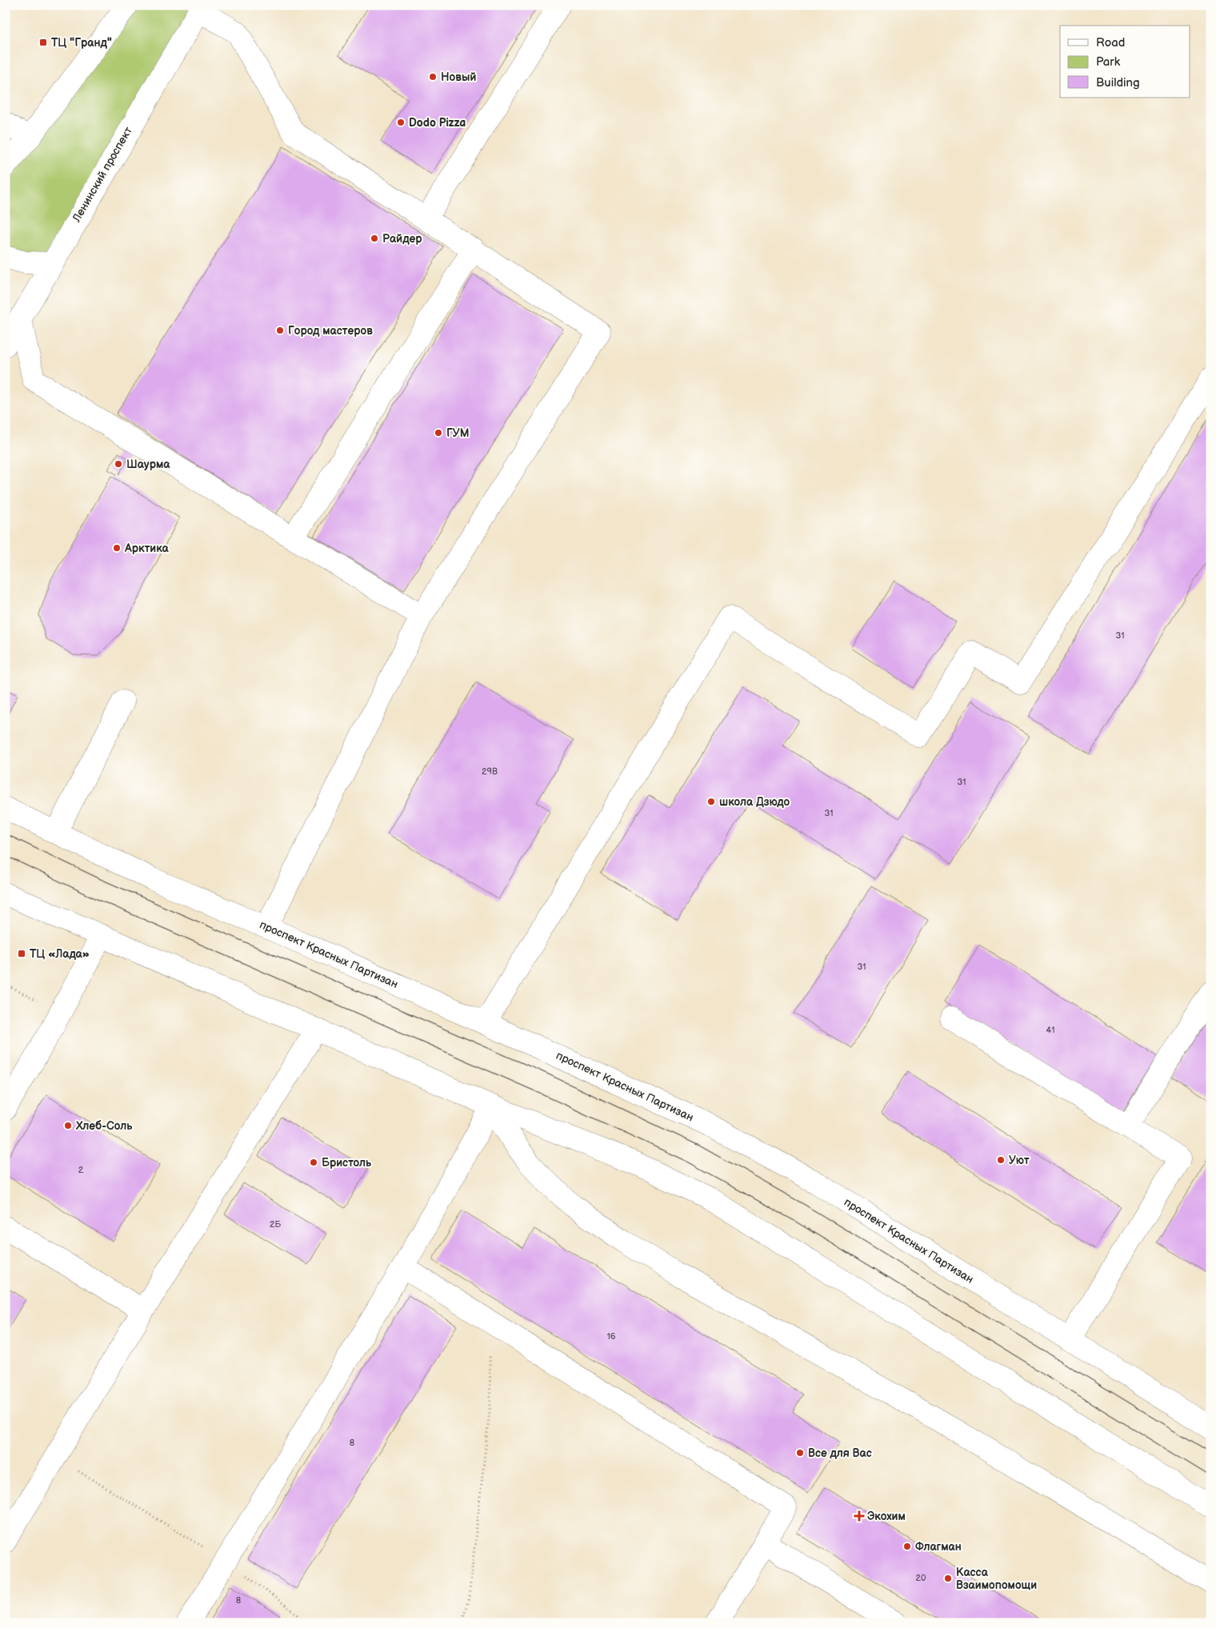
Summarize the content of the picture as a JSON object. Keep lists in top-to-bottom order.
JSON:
{
  "streets": {
    "street": ["Ленинский проспект", "проспект Красных Партизан"]
  },
  "places": {
    "transit": ["ТЦ \"Гранд\"", "ТЦ «Лада»"],
    "other": [
      "Новый",
      "Dodo Pizza",
      "Райдер",
      "Город мастеров",
      "ГУМ",
      "Шаурма",
      "Арктика",
      "школа Дзюдо",
      "Хлеб-Соль",
      "Уют",
      "Бристоль",
      "Все для Вас",
      "Флагман",
      "Касса Взаимопомощи"
    ],
    "health": ["Экохим"]
  },
  "house_numbers": [
    "31",
    "29В",
    "31",
    "31",
    "31",
    "41",
    "2",
    "2Б",
    "16",
    "8",
    "20",
    "8"
  ],
  "legend": ["Road", "Park", "Building"]
}
